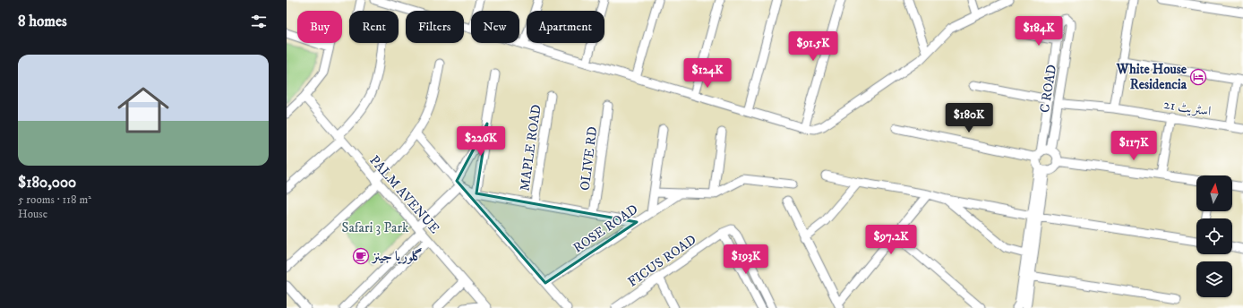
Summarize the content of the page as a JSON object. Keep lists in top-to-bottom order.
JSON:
{
  "streets": {
    "street": [
      "C ROAD",
      "اسٹریٹ 21",
      "MAPLE ROAD",
      "OLIVE RD",
      "PALM AVENUE",
      "ROSE ROAD",
      "FICUS ROAD"
    ]
  },
  "parks": ["Safari 3 Park"],
  "places": {
    "hotel": ["White House Residencia"],
    "cafe": ["گلوریا جینز"]
  },
  "north": "top",
  "page": {
    "heading": "8 homes",
    "chip": [
      "Buy",
      "Rent",
      "Filters",
      "New",
      "Apartment"
    ],
    "price": [
      "$184K",
      "$91.5K",
      "$124K",
      "$180K",
      "$226K",
      "$117K",
      "$97.2K",
      "$193K"
    ],
    "list": [
      {
        "name": "$180,000",
        "note": "5 rooms · 118 m² · House"
      }
    ]
  }
}
